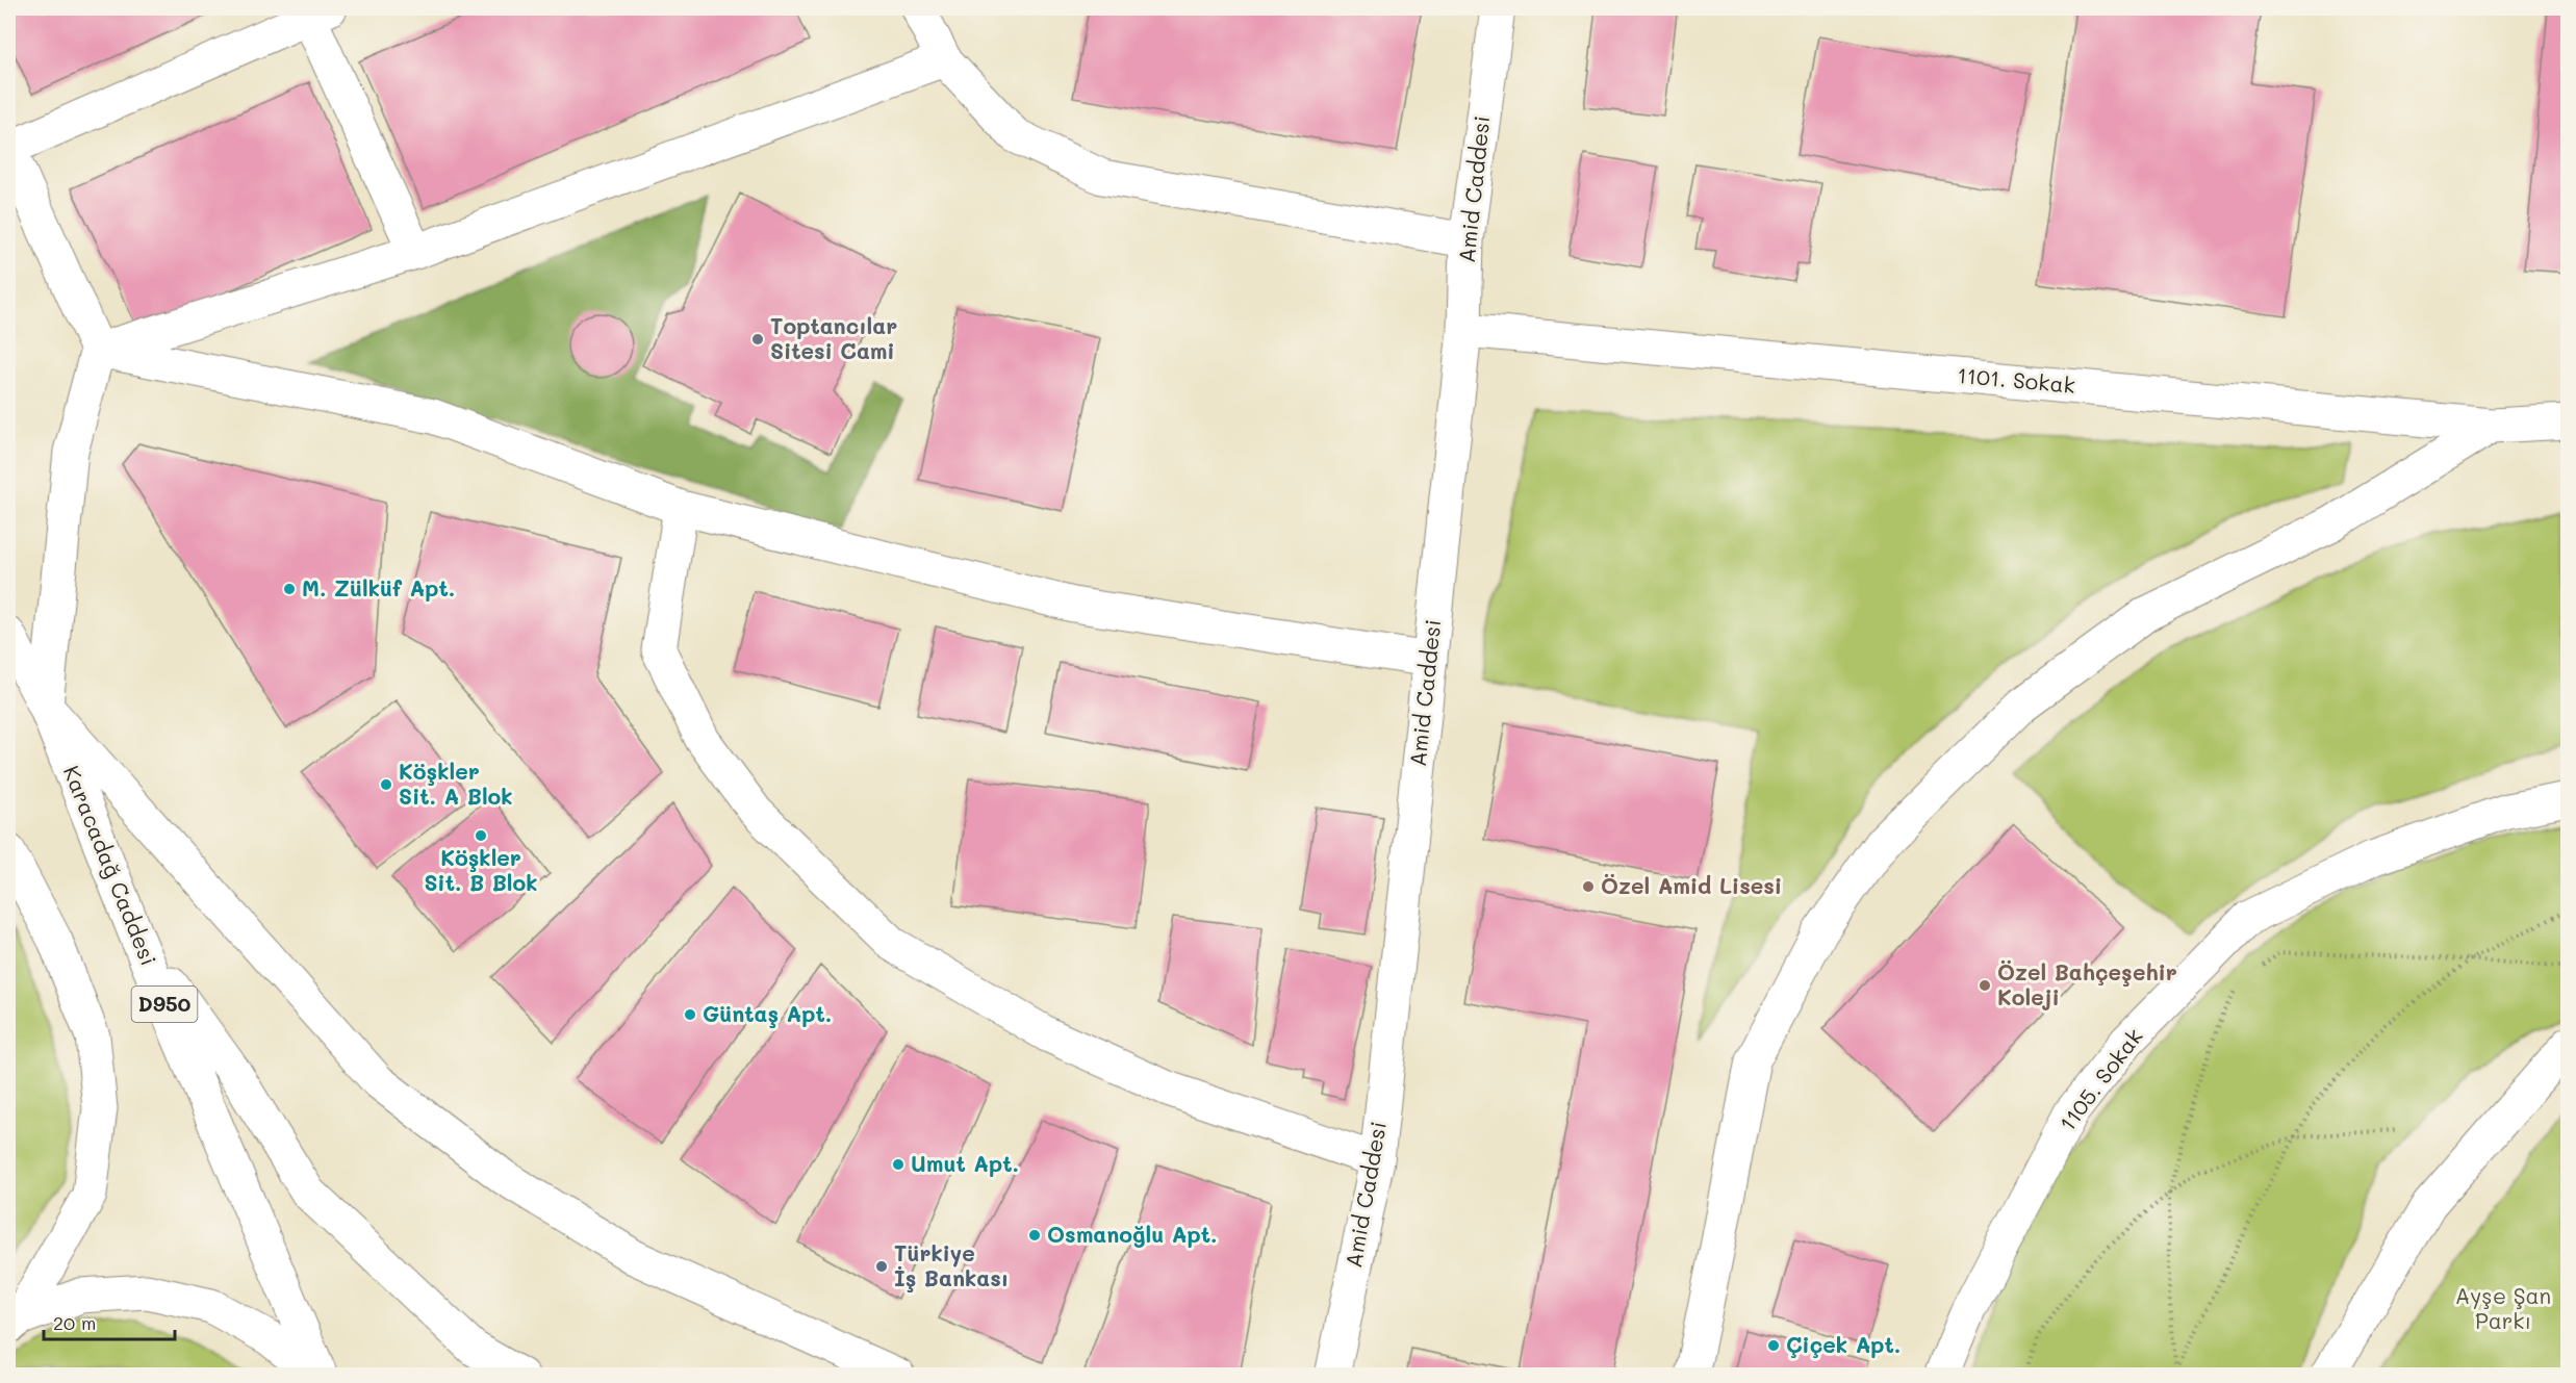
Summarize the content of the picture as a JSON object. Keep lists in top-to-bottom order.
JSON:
{
  "streets": {
    "main road": [
      "Amid Caddesi",
      "1101. Sokak",
      "Karacadağ Caddesi",
      "D950",
      "1105. Sokak"
    ]
  },
  "crossings": [
    ["Amid Caddesi", "1101. Sokak"]
  ],
  "parks": ["Ayşe Şan Parkı"],
  "places": [
    "Toptancılar Sitesi Cami",
    "M. Zülküf Apt.",
    "Köşkler Sit. A Blok",
    "Köşkler Sit. B Blok",
    "Özel Amid Lisesi",
    "Özel Bahçeşehir Koleji",
    "Güntaş Apt.",
    "Umut Apt.",
    "Osmanoğlu Apt.",
    "Türkiye İş Bankası",
    "Çiçek Apt."
  ],
  "scale_bar": "20 m"
}
